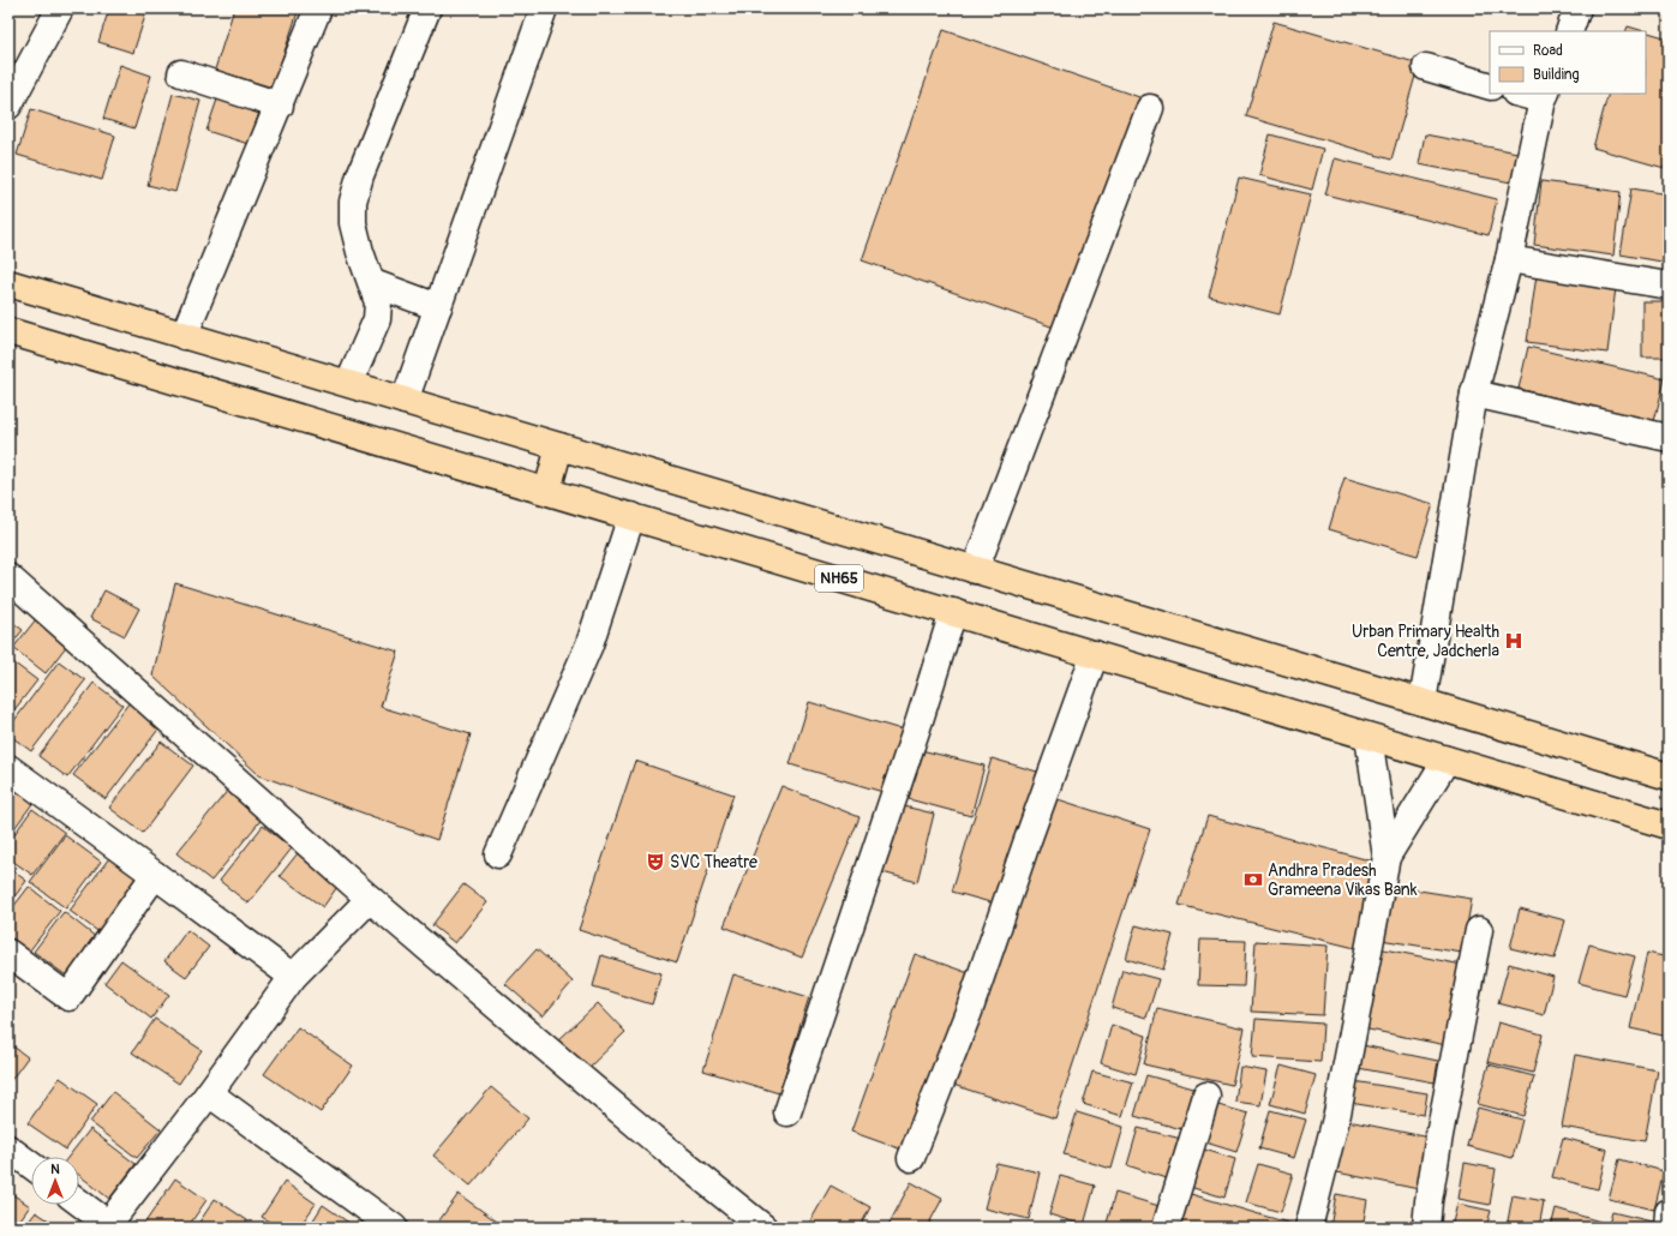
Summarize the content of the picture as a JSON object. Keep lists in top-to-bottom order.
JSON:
{
  "streets": {
    "highway": ["NH65"]
  },
  "places": {
    "hospital": ["Urban Primary Health Centre, Jadcherla"],
    "theatre": ["SVC Theatre"],
    "bank": ["Andhra Pradesh Grameena Vikas Bank"]
  },
  "legend": ["Road", "Building"],
  "north": "top"
}
